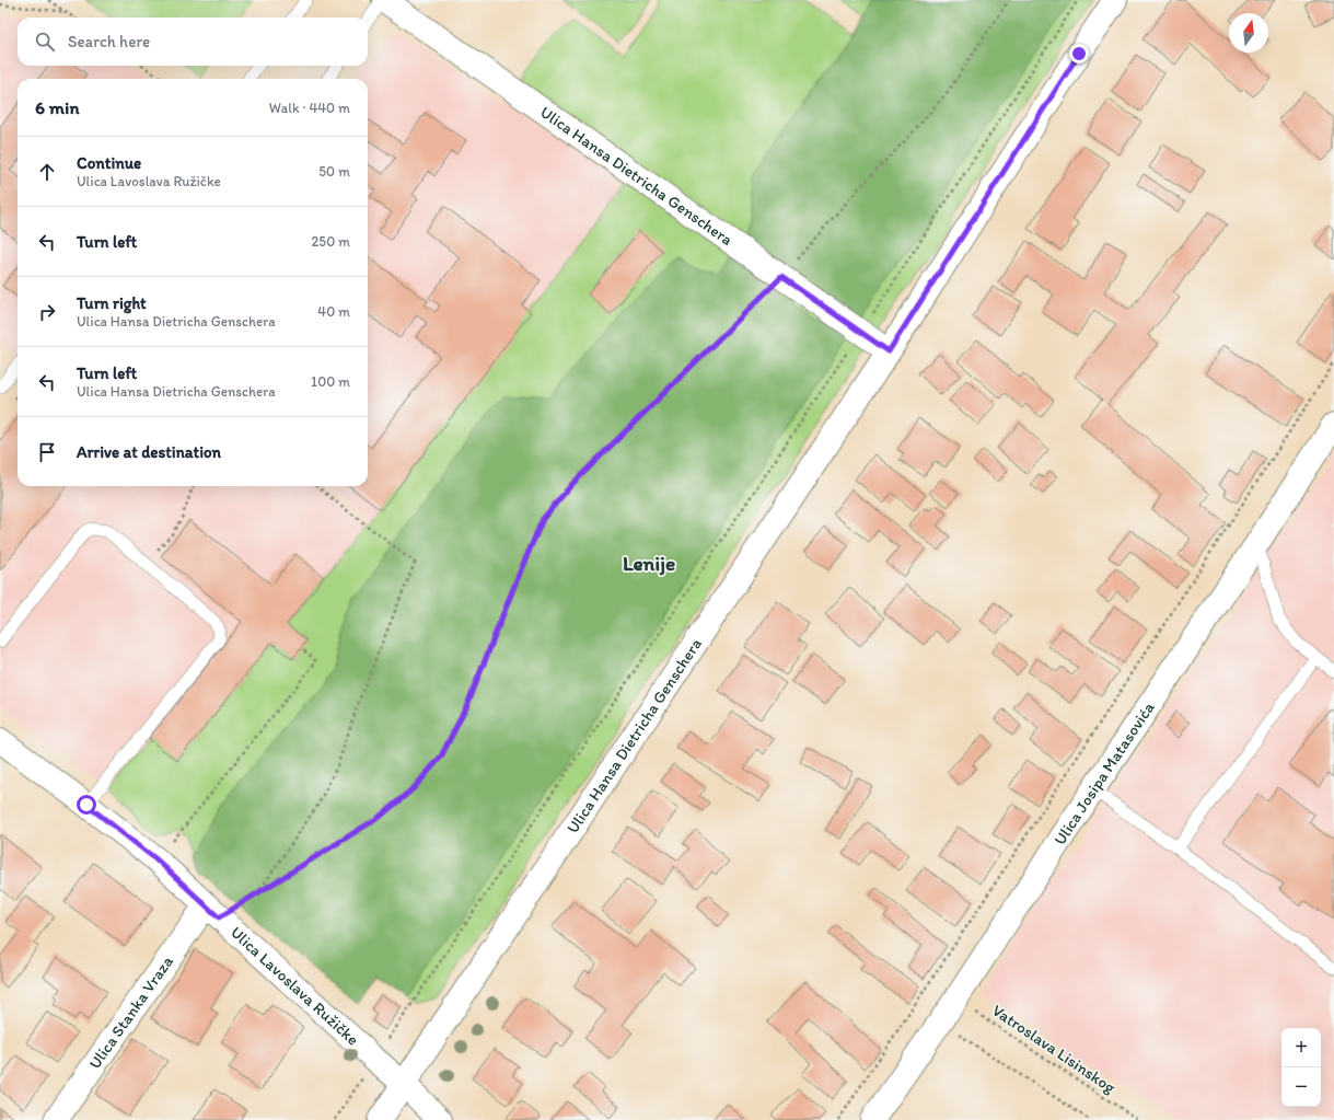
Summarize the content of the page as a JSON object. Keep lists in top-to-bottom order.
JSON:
{
  "streets": {
    "street": [
      "Ulica Hansa Dietricha Genschera",
      "Ulica Josipa Matasovića",
      "Ulica Lavoslava Ružičke",
      "Ulica Stanka Vraza"
    ],
    "path": ["Vatroslava Lisinskog"]
  },
  "crossings": [
    ["Ulica Hansa Dietricha Genschera", "Ulica Lavoslava Ružičke"],
    ["Ulica Josipa Matasovića", "Vatroslava Lisinskog"],
    ["Ulica Lavoslava Ružičke", "Ulica Stanka Vraza"]
  ],
  "districts": ["Lenije"],
  "north": "top",
  "page": {
    "search": "Search here",
    "heading": ["6 min", "Walk · 440 m"],
    "list": [
      ["Continue", "Ulica Lavoslava Ružičke", "50 m"],
      ["Turn left", "250 m"],
      ["Turn right", "Ulica Hansa Dietricha Genschera", "40 m"],
      ["Turn left", "Ulica Hansa Dietricha Genschera", "100 m"],
      "Arrive at destination"
    ],
    "map_buttons": ["+", "−"]
  }
}
